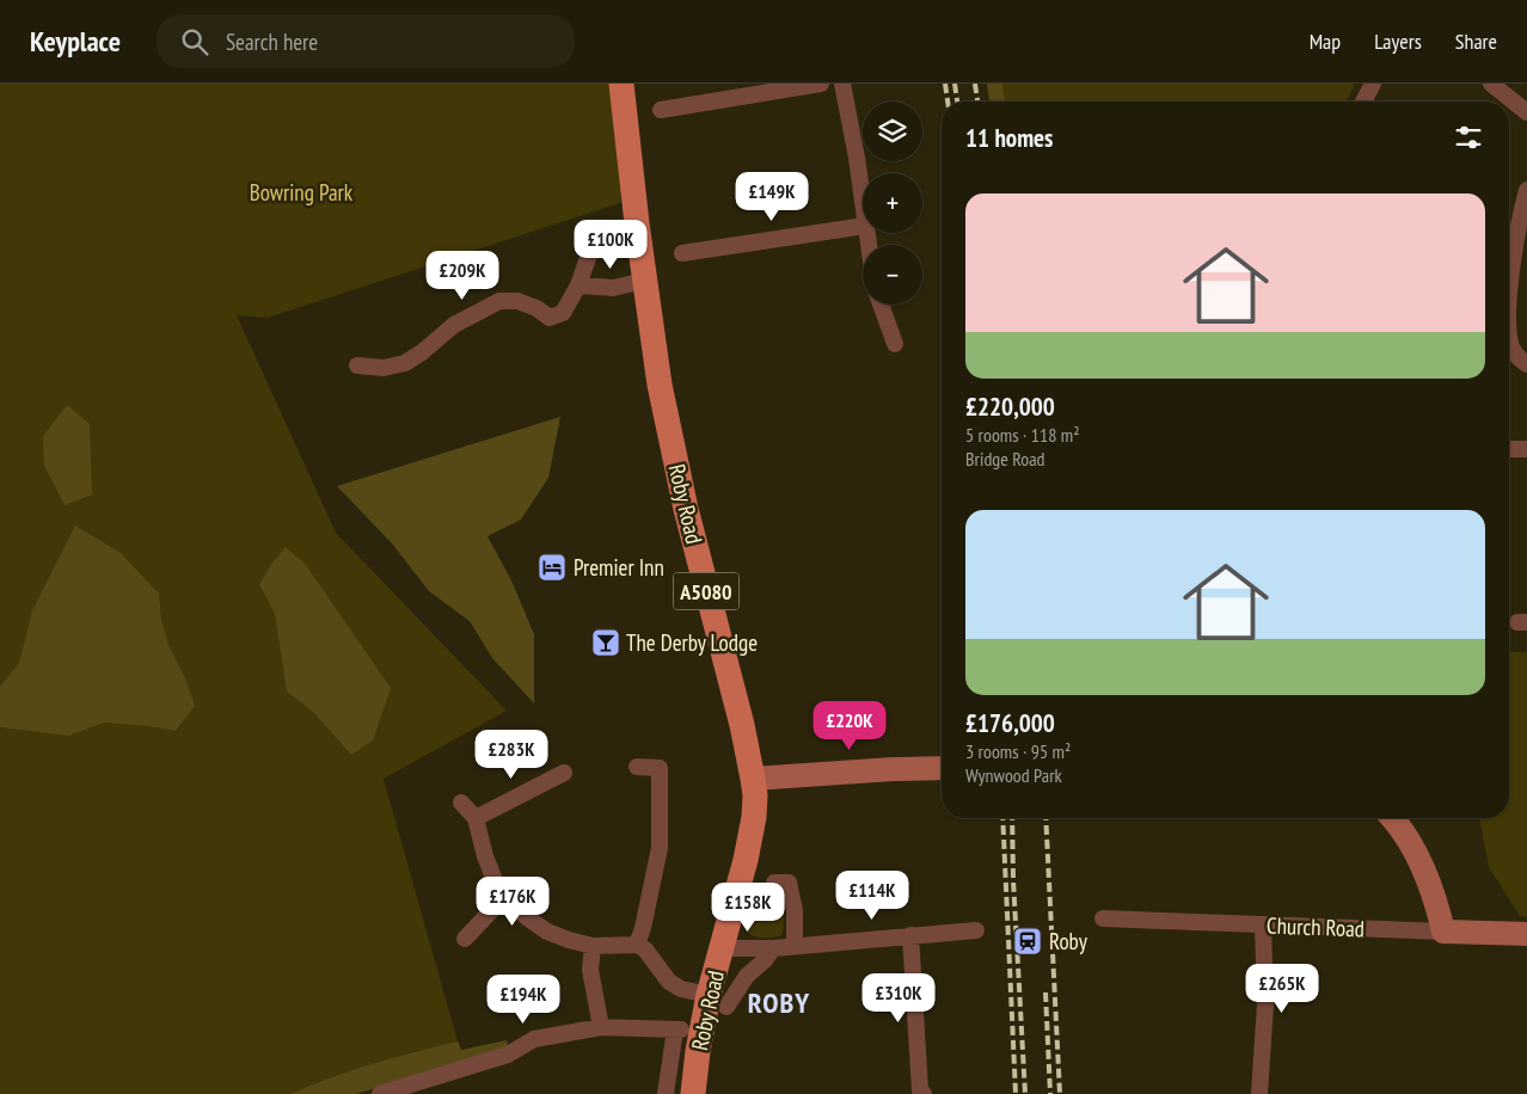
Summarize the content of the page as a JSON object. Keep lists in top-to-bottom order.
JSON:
{
  "streets": {
    "main road": ["Roby Road", "A5080"],
    "street": ["Church Road"]
  },
  "districts": ["ROBY"],
  "parks": ["Bowring Park"],
  "places": {
    "hotel": ["Premier Inn"],
    "bar": ["The Derby Lodge"],
    "station": ["Roby"]
  },
  "page": {
    "header": "Keyplace",
    "search": "Search here",
    "nav": ["Map", "Layers", "Share"],
    "map_buttons": ["+", "−"],
    "heading": "11 homes",
    "price": [
      "£149K",
      "£100K",
      "£209K",
      "£220K",
      "£283K",
      "£114K",
      "£176K",
      "£158K",
      "£265K",
      "£310K",
      "£194K"
    ],
    "list": [
      {
        "name": "£220,000",
        "note": "5 rooms · 118 m² · Bridge Road"
      },
      {
        "name": "£176,000",
        "note": "3 rooms · 95 m² · Wynwood Park"
      }
    ]
  }
}
